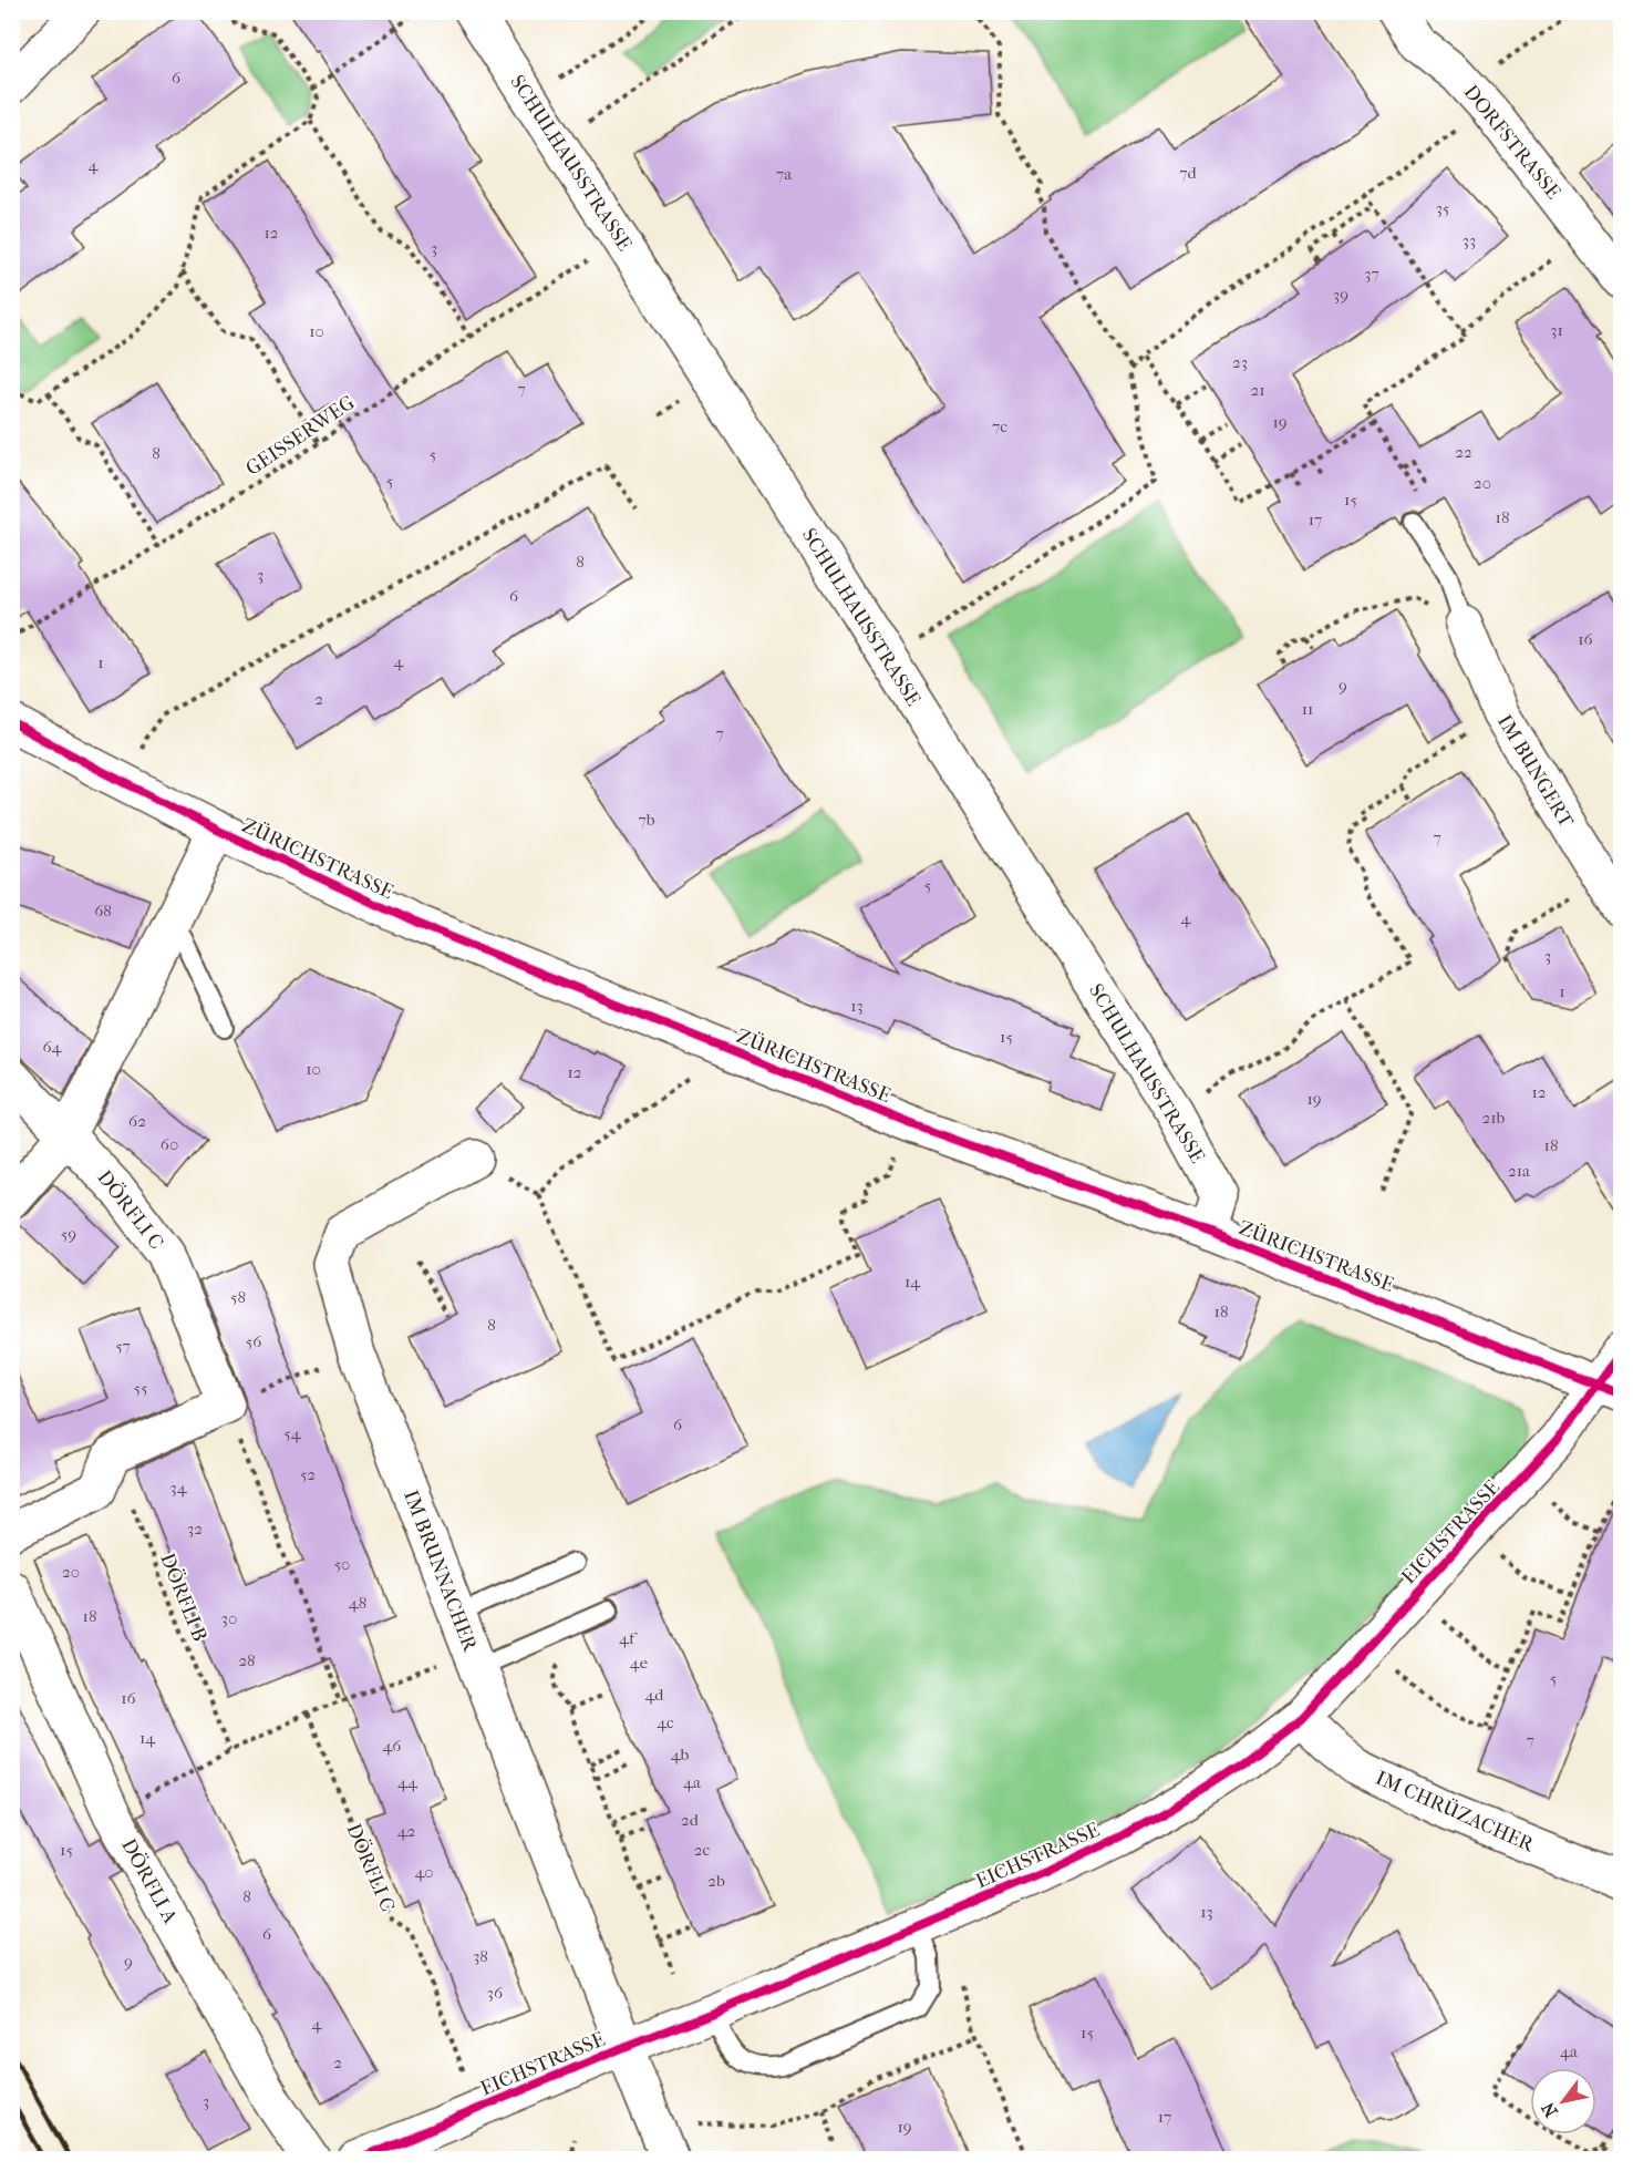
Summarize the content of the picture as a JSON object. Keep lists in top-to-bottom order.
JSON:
{
  "streets": {
    "street": [
      "DORFSTRASSE",
      "SCHULHAUSSTRASSE",
      "IM BUNGERT",
      "ZÜRICHSTRASSE",
      "DÖRFLI C",
      "EICHSTRASSE",
      "IM BRUNNACHER",
      "IM CHRÜZACHER",
      "DÖRFLI A"
    ],
    "path": ["GEISSERWEG", "DÖRFLI B"]
  },
  "crossings": [
    ["SCHULHAUSSTRASSE", "ZÜRICHSTRASSE"],
    ["ZÜRICHSTRASSE", "EICHSTRASSE"],
    ["EICHSTRASSE", "IM BRUNNACHER"],
    ["EICHSTRASSE", "IM CHRÜZACHER"]
  ],
  "house_numbers": [
    "6",
    "4",
    "7d",
    "7a",
    "35",
    "12",
    "33",
    "3",
    "37",
    "39",
    "31",
    "10",
    "23",
    "7",
    "21",
    "19",
    "7c",
    "22",
    "8",
    "5",
    "5",
    "20",
    "15",
    "18",
    "17",
    "8",
    "3",
    "6",
    "16",
    "4",
    "1",
    "9",
    "2",
    "11",
    "7",
    "7b",
    "7",
    "5",
    "68",
    "4",
    "3",
    "1",
    "13",
    "15",
    "64",
    "10",
    "12",
    "12",
    "19",
    "21b",
    "62",
    "60",
    "18",
    "21a",
    "59",
    "14",
    "58",
    "18",
    "8",
    "56",
    "57",
    "55",
    "6",
    "54",
    "52",
    "34",
    "32",
    "50",
    "20",
    "48",
    "18",
    "30",
    "4f",
    "28",
    "4e",
    "5",
    "4d",
    "16",
    "4c",
    "14",
    "7",
    "46",
    "4b",
    "44",
    "4a",
    "2d",
    "42",
    "15",
    "2c",
    "40",
    "2b",
    "8",
    "13",
    "6",
    "38",
    "9",
    "36",
    "4",
    "15",
    "4a",
    "2",
    "3",
    "17",
    "19"
  ],
  "north": "bottom left"
}
